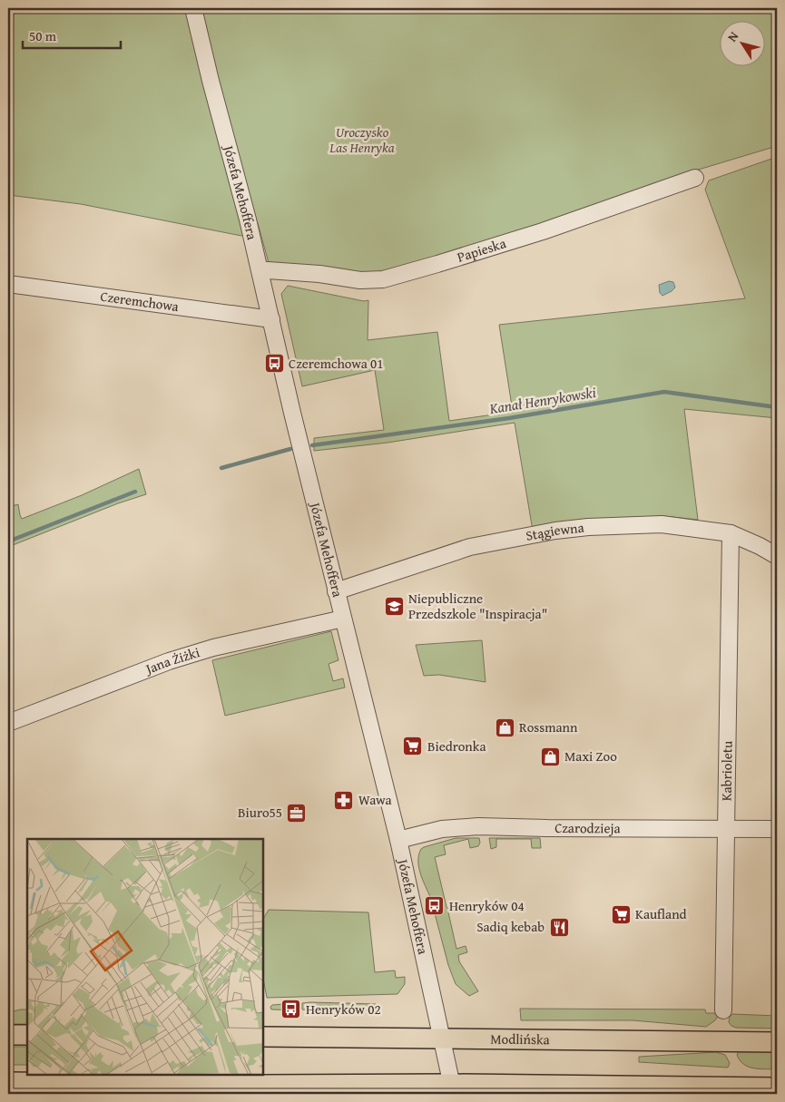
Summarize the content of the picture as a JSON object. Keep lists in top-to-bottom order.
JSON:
{
  "streets": {
    "main road": ["Modlińska"],
    "street": [
      "Józefa Mehoffera",
      "Papieska",
      "Czeremchowa",
      "Stągiewna",
      "Jana Żiżki",
      "Kabrioletu",
      "Czarodzieja"
    ]
  },
  "crossings": [
    ["Józefa Mehoffera", "Papieska"],
    ["Józefa Mehoffera", "Czeremchowa"],
    ["Józefa Mehoffera", "Stągiewna"],
    ["Józefa Mehoffera", "Jana Żiżki"],
    ["Józefa Mehoffera", "Czarodzieja"],
    ["Józefa Mehoffera", "Modlińska"],
    ["Stągiewna", "Kabrioletu"],
    ["Kabrioletu", "Czarodzieja"]
  ],
  "water": ["Kanał Henrykowski"],
  "parks": ["Uroczysko Las Henryka"],
  "places": {
    "bus stop": ["Czeremchowa 01", "Henryków 04", "Henryków 02"],
    "school or university": ["Niepubliczne Przedszkole \"Inspiracja\""],
    "shop": ["Rossmann", "Maxi Zoo"],
    "supermarket": ["Biedronka", "Kaufland"],
    "pharmacy": ["Wawa"],
    "office": ["Biuro55"],
    "restaurant": ["Sadiq kebab"]
  },
  "scale_bar": "50 m",
  "north": "top left"
}
